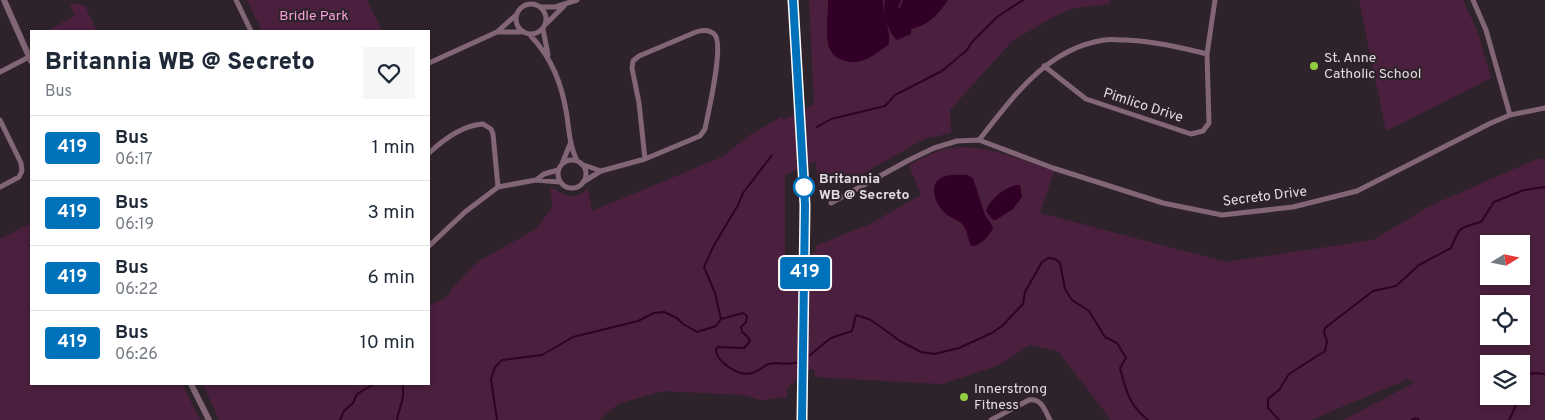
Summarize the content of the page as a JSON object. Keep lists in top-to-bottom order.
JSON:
{
  "streets": {
    "street": ["Pimlico Drive", "Secreto Drive"]
  },
  "parks": ["Bridle Park"],
  "places": ["St. Anne Catholic School", "Britannia WB @ Secreto", "Innerstrong Fitness"],
  "lines": ["bus line 419"],
  "north": "right",
  "page": {
    "on_map": "419",
    "heading": ["Britannia WB @ Secreto", "Bus"],
    "list": [
      {
        "mark": "419",
        "name": "Bus",
        "note": "06:17",
        "value": "1 min"
      },
      {
        "mark": "419",
        "name": "Bus",
        "note": "06:19",
        "value": "3 min"
      },
      {
        "mark": "419",
        "name": "Bus",
        "note": "06:22",
        "value": "6 min"
      },
      {
        "mark": "419",
        "name": "Bus",
        "note": "06:26",
        "value": "10 min"
      }
    ]
  }
}
